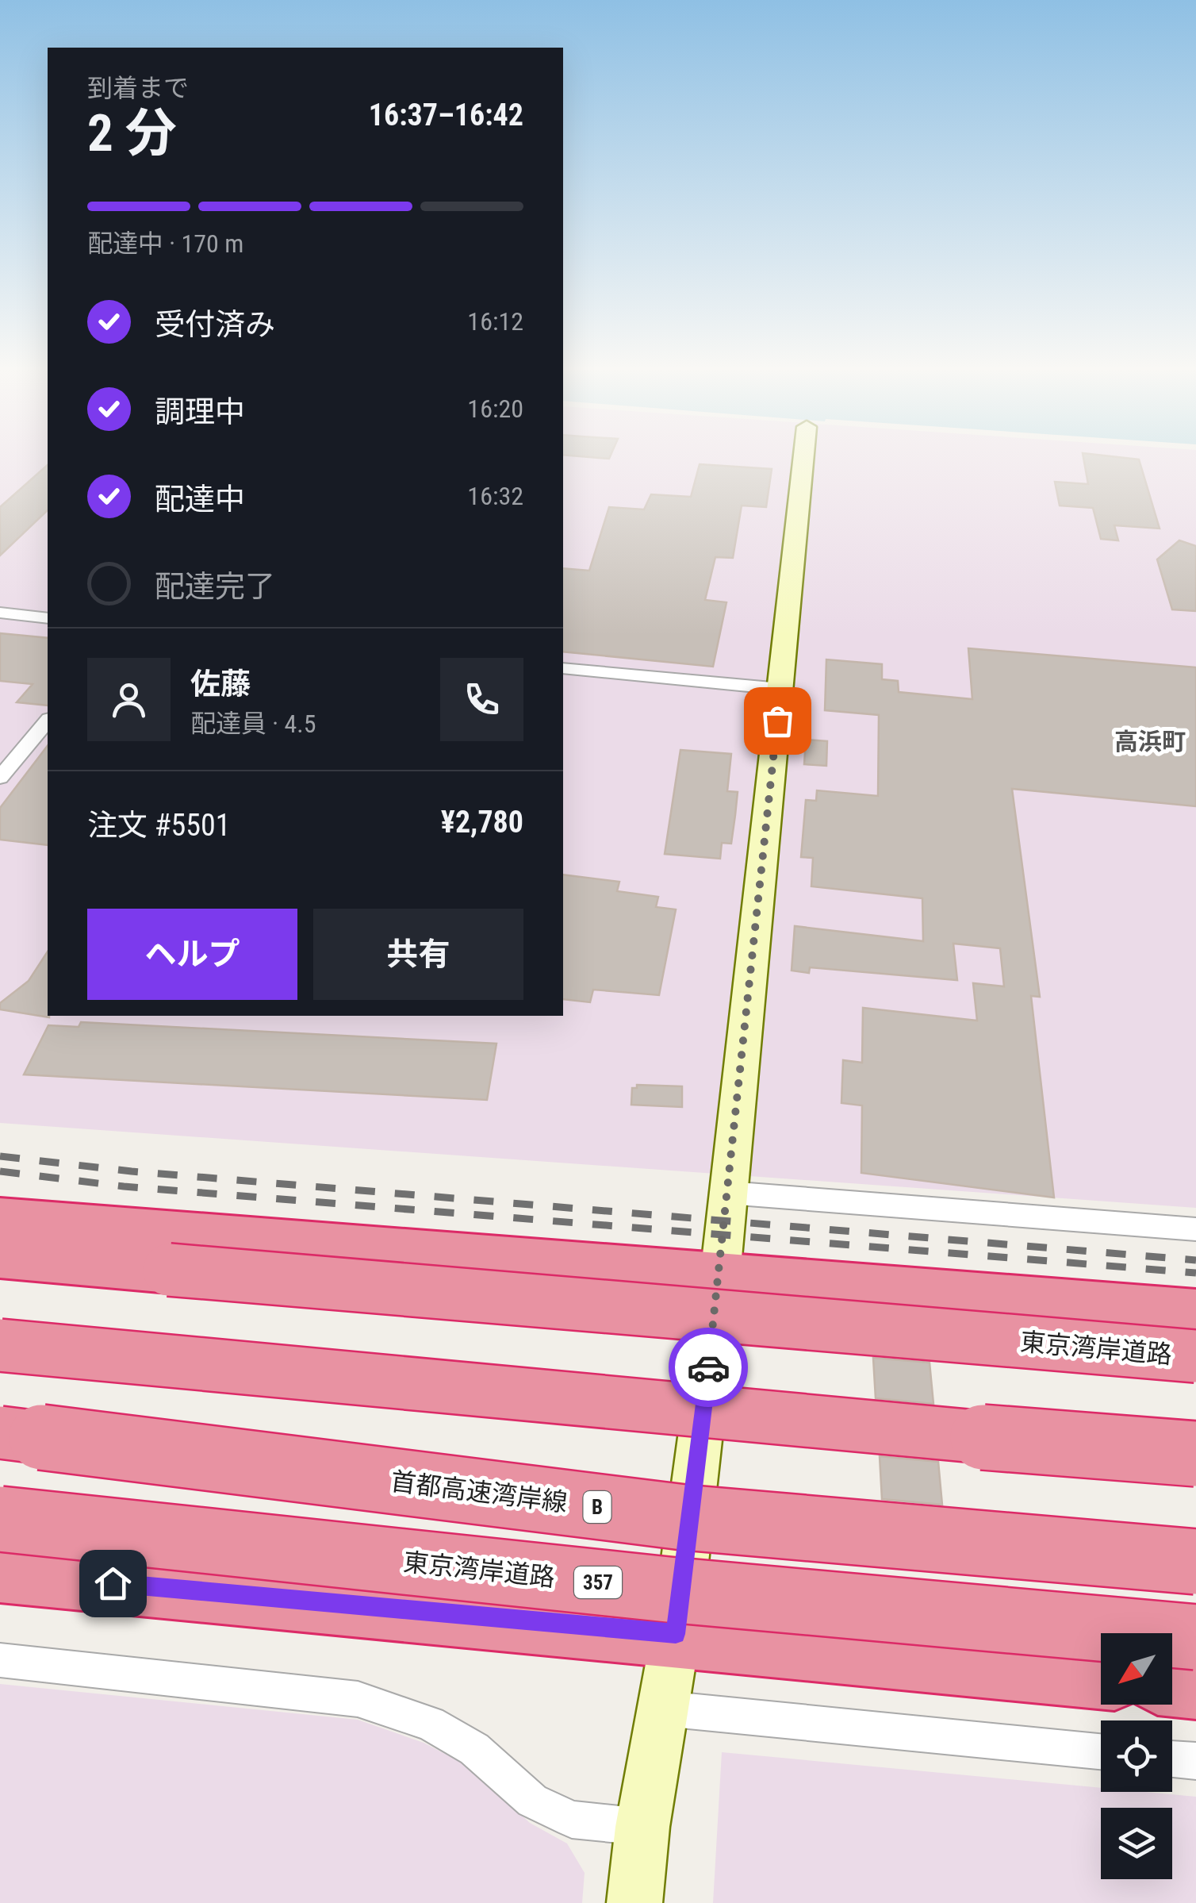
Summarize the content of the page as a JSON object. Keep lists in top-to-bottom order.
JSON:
{
  "streets": {
    "highway": [
      "東京湾岸道路",
      "首都高速湾岸線",
      "B",
      "357"
    ]
  },
  "districts": ["高浜町"],
  "north": "bottom left",
  "page": {
    "heading": ["2 分", "到着まで", "16:37–16:42"],
    "panel": [
      "佐藤",
      "配達員 · 4.5",
      "注文 #5501",
      "¥2,780"
    ],
    "bar": "配達中 · 170 m",
    "list": [
      ["受付済み", "16:12"],
      ["調理中", "16:20"],
      ["配達中", "16:32"],
      "配達完了"
    ],
    "buttons": ["ヘルプ", "共有"]
  }
}
